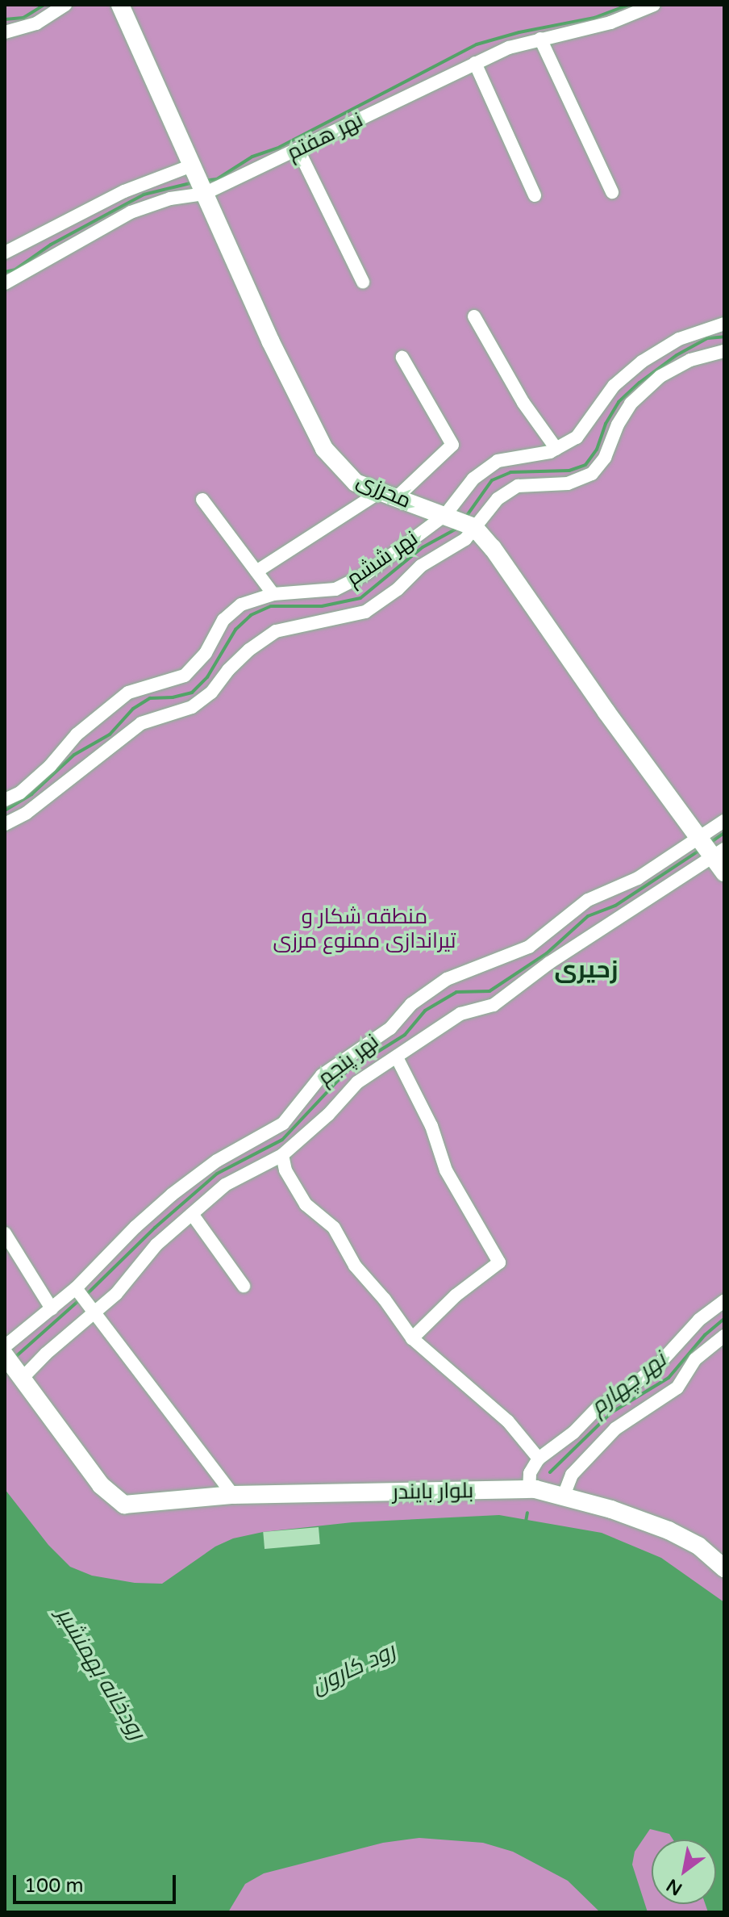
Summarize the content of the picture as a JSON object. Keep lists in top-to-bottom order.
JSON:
{
  "streets": {
    "street": [
      "نهر هفتم",
      "محرزی",
      "نهر ششم",
      "نهر پنجم",
      "بلوار بایندر"
    ]
  },
  "crossings": [
    ["نهر هفتم", "محرزی"],
    ["محرزی", "نهر ششم"],
    ["نهر پنجم", "بلوار بایندر"]
  ],
  "districts": ["زحیری"],
  "water": ["نهر چهارم", "رود کارون", "رودخانه بهمنشیر"],
  "parks": ["منطقه شکار و تیراندازی ممنوع مرزی"],
  "scale_bar": "100 m",
  "north": "bottom left"
}
